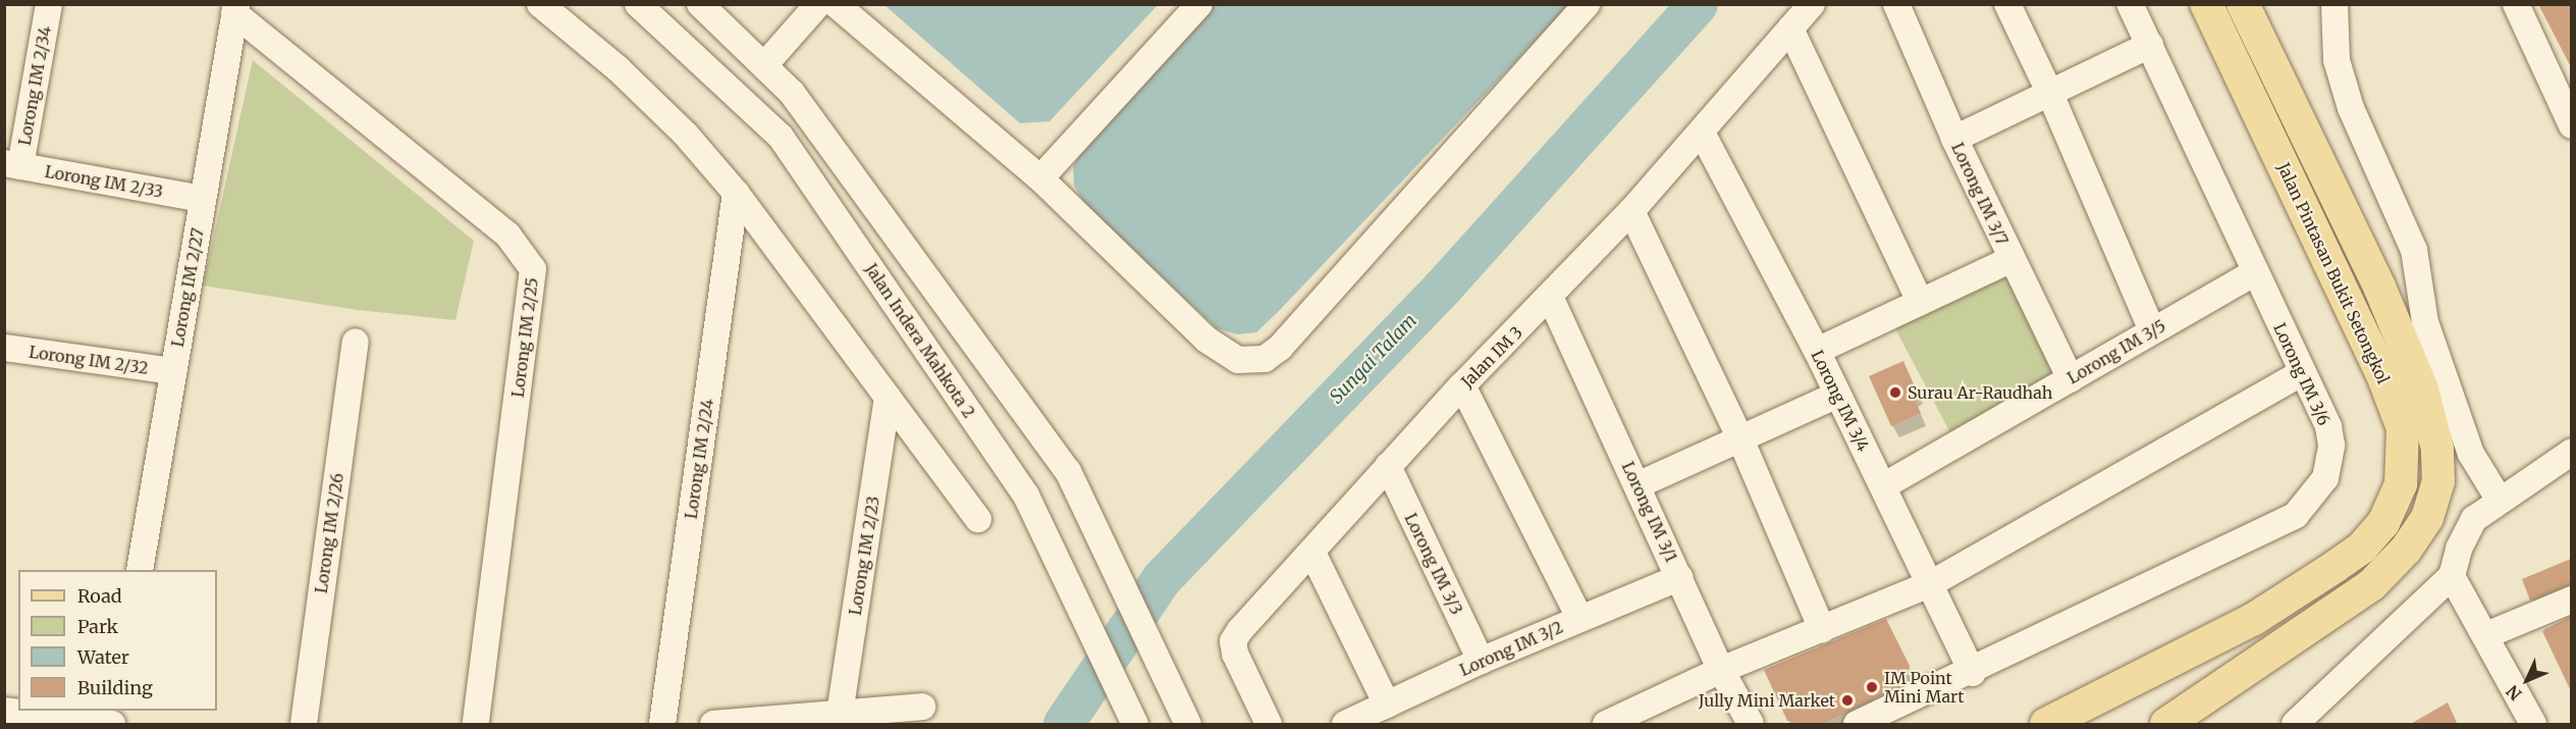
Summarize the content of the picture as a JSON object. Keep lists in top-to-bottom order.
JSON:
{
  "streets": {
    "main road": ["Jalan Pintasan Bukit Setongkol"],
    "street": [
      "Lorong IM 2/34",
      "Lorong IM 2/33",
      "Lorong IM 3/7",
      "Lorong IM 2/27",
      "Lorong IM 2/25",
      "Jalan Indera Mahkota 2",
      "Lorong IM 3/5",
      "Jalan IM 3",
      "Lorong IM 2/32",
      "Lorong IM 3/6",
      "Lorong IM 3/4",
      "Lorong IM 2/24",
      "Lorong IM 3/1",
      "Lorong IM 2/26",
      "Lorong IM 2/23",
      "Lorong IM 3/3",
      "Lorong IM 3/2"
    ]
  },
  "crossings": [
    ["Lorong IM 2/34", "Lorong IM 2/33"],
    ["Lorong IM 2/33", "Lorong IM 2/27"],
    ["Lorong IM 3/7", "Lorong IM 3/5"],
    ["Lorong IM 2/27", "Lorong IM 2/25"],
    ["Lorong IM 2/27", "Lorong IM 2/32"],
    ["Lorong IM 3/5", "Lorong IM 3/6"],
    ["Lorong IM 3/5", "Lorong IM 3/4"],
    ["Jalan IM 3", "Lorong IM 3/4"],
    ["Jalan IM 3", "Lorong IM 3/1"],
    ["Jalan IM 3", "Lorong IM 3/3"],
    ["Lorong IM 3/6", "Lorong IM 3/4"],
    ["Lorong IM 3/1", "Lorong IM 3/2"],
    ["Lorong IM 3/3", "Lorong IM 3/2"]
  ],
  "water": ["Sungai Talam"],
  "places": ["Surau Ar-Raudhah", "IM Point Mini Mart", "Jully Mini Market"],
  "legend": [
    "Road",
    "Park",
    "Water",
    "Building"
  ],
  "north": "bottom left"
}
